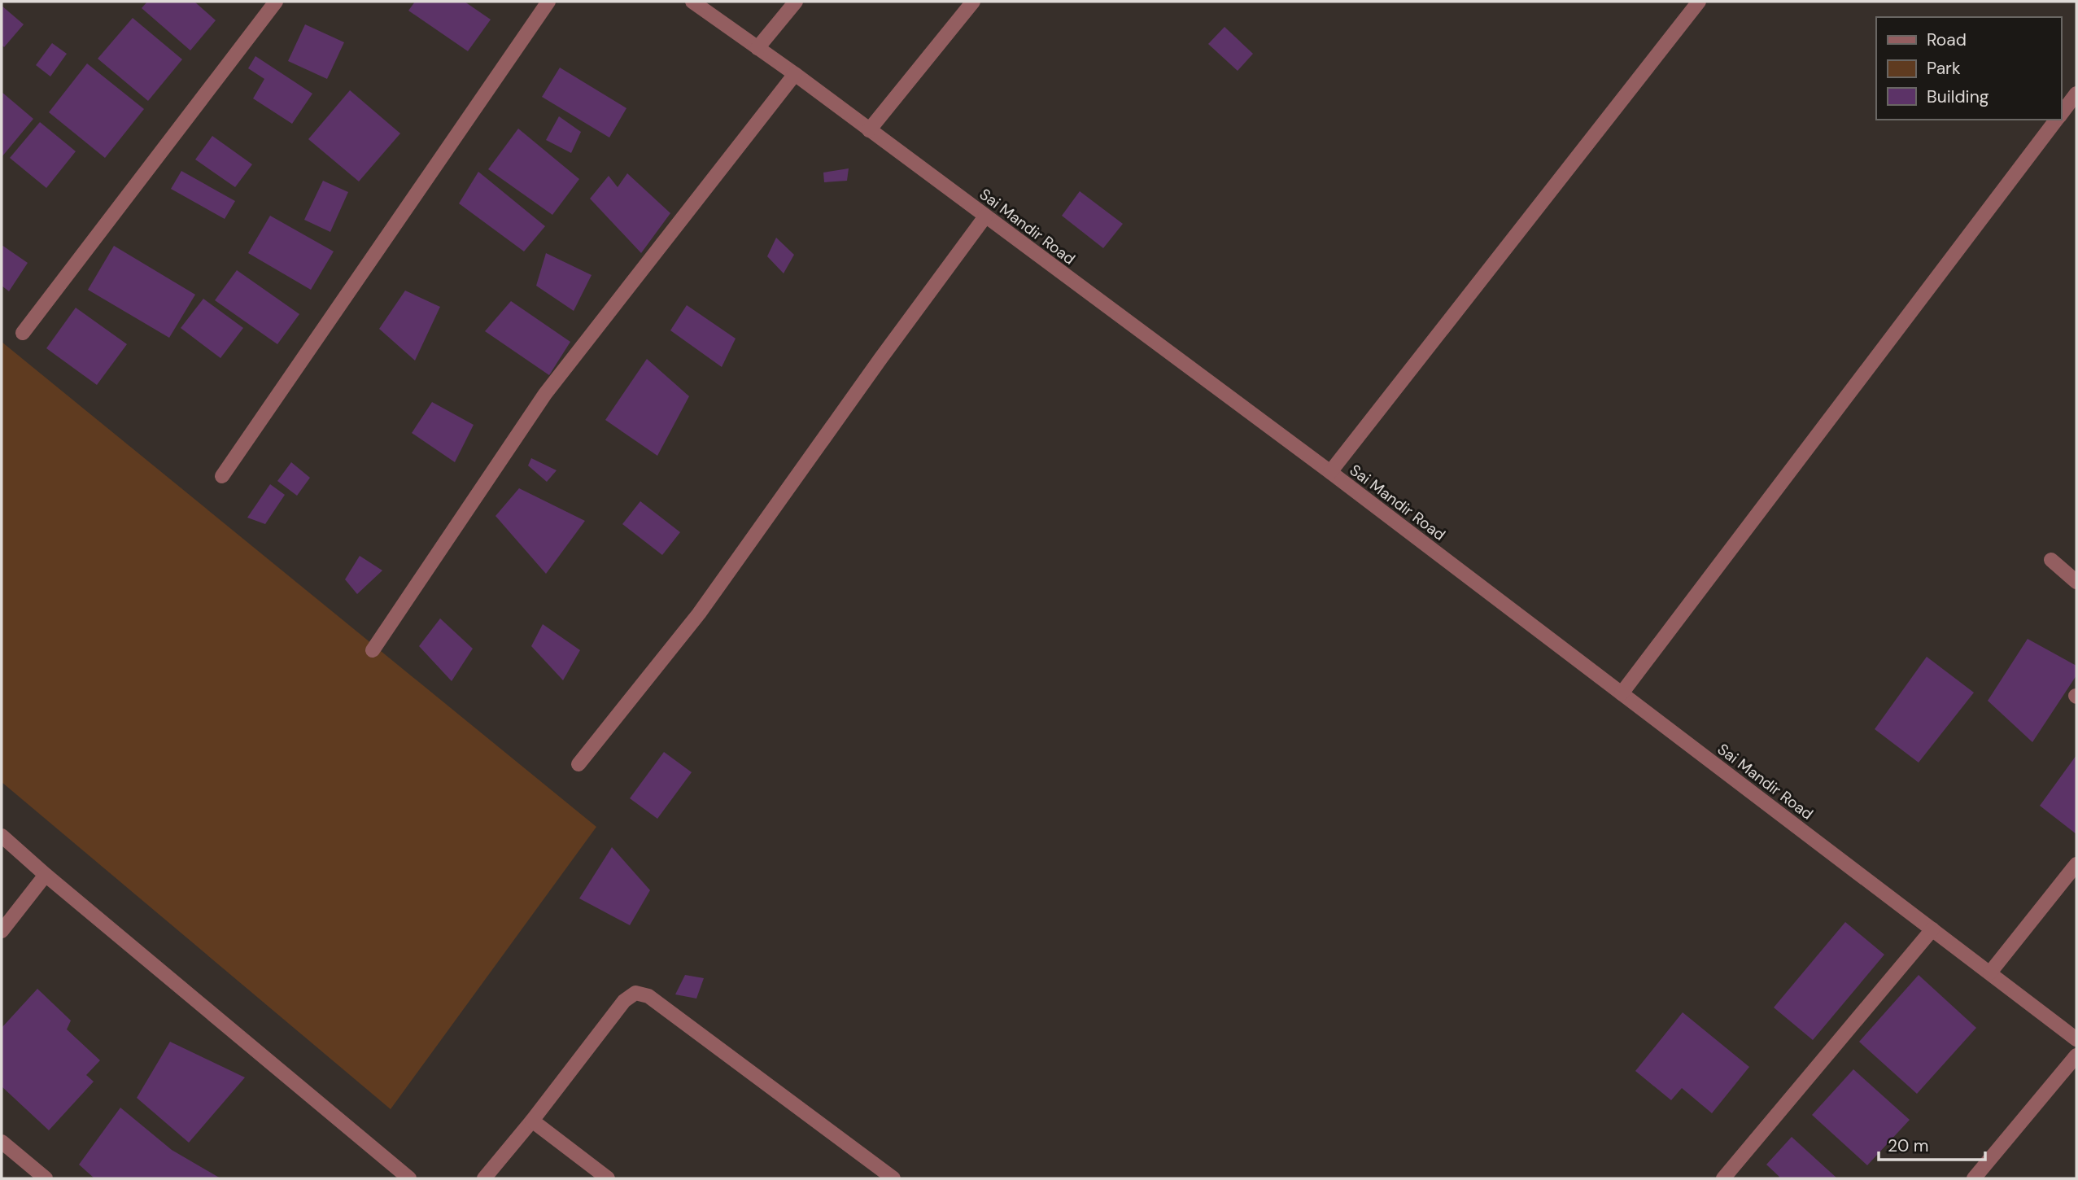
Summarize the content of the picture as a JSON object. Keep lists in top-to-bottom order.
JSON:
{
  "streets": {
    "street": ["Sai Mandir Road"]
  },
  "legend": ["Road", "Park", "Building"],
  "scale_bar": "20 m"
}
